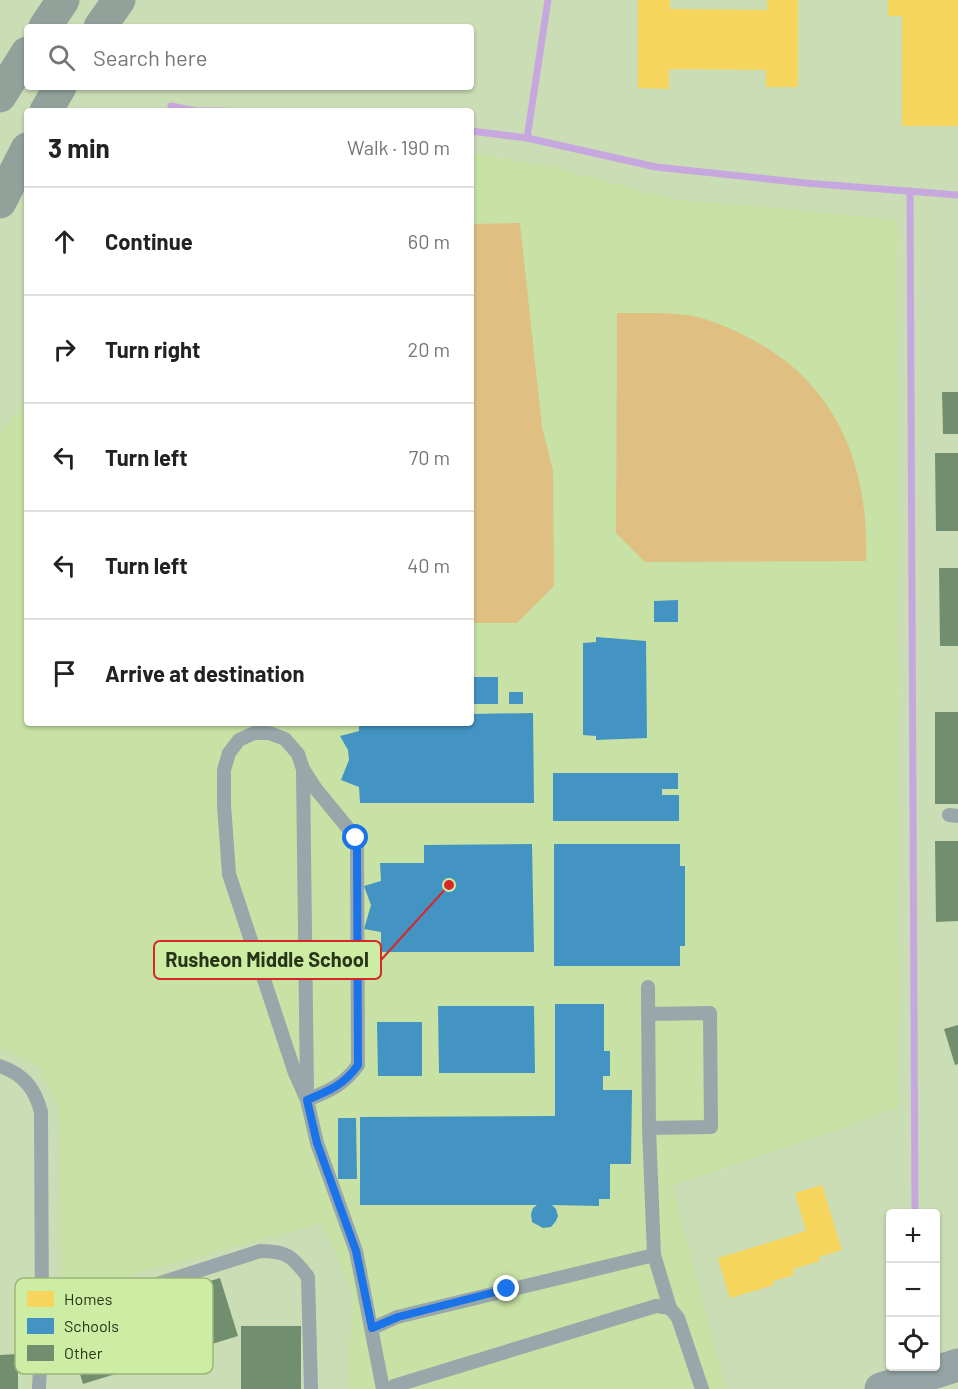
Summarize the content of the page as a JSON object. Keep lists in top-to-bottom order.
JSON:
{
  "places": ["Rusheon Middle School"],
  "legend": ["Homes", "Schools", "Other"],
  "page": {
    "search": "Search here",
    "heading": ["3 min", "Walk · 190 m"],
    "list": [
      ["Continue", "60 m"],
      ["Turn right", "20 m"],
      ["Turn left", "70 m"],
      ["Turn left", "40 m"],
      "Arrive at destination"
    ],
    "map_buttons": ["+", "−"]
  }
}
